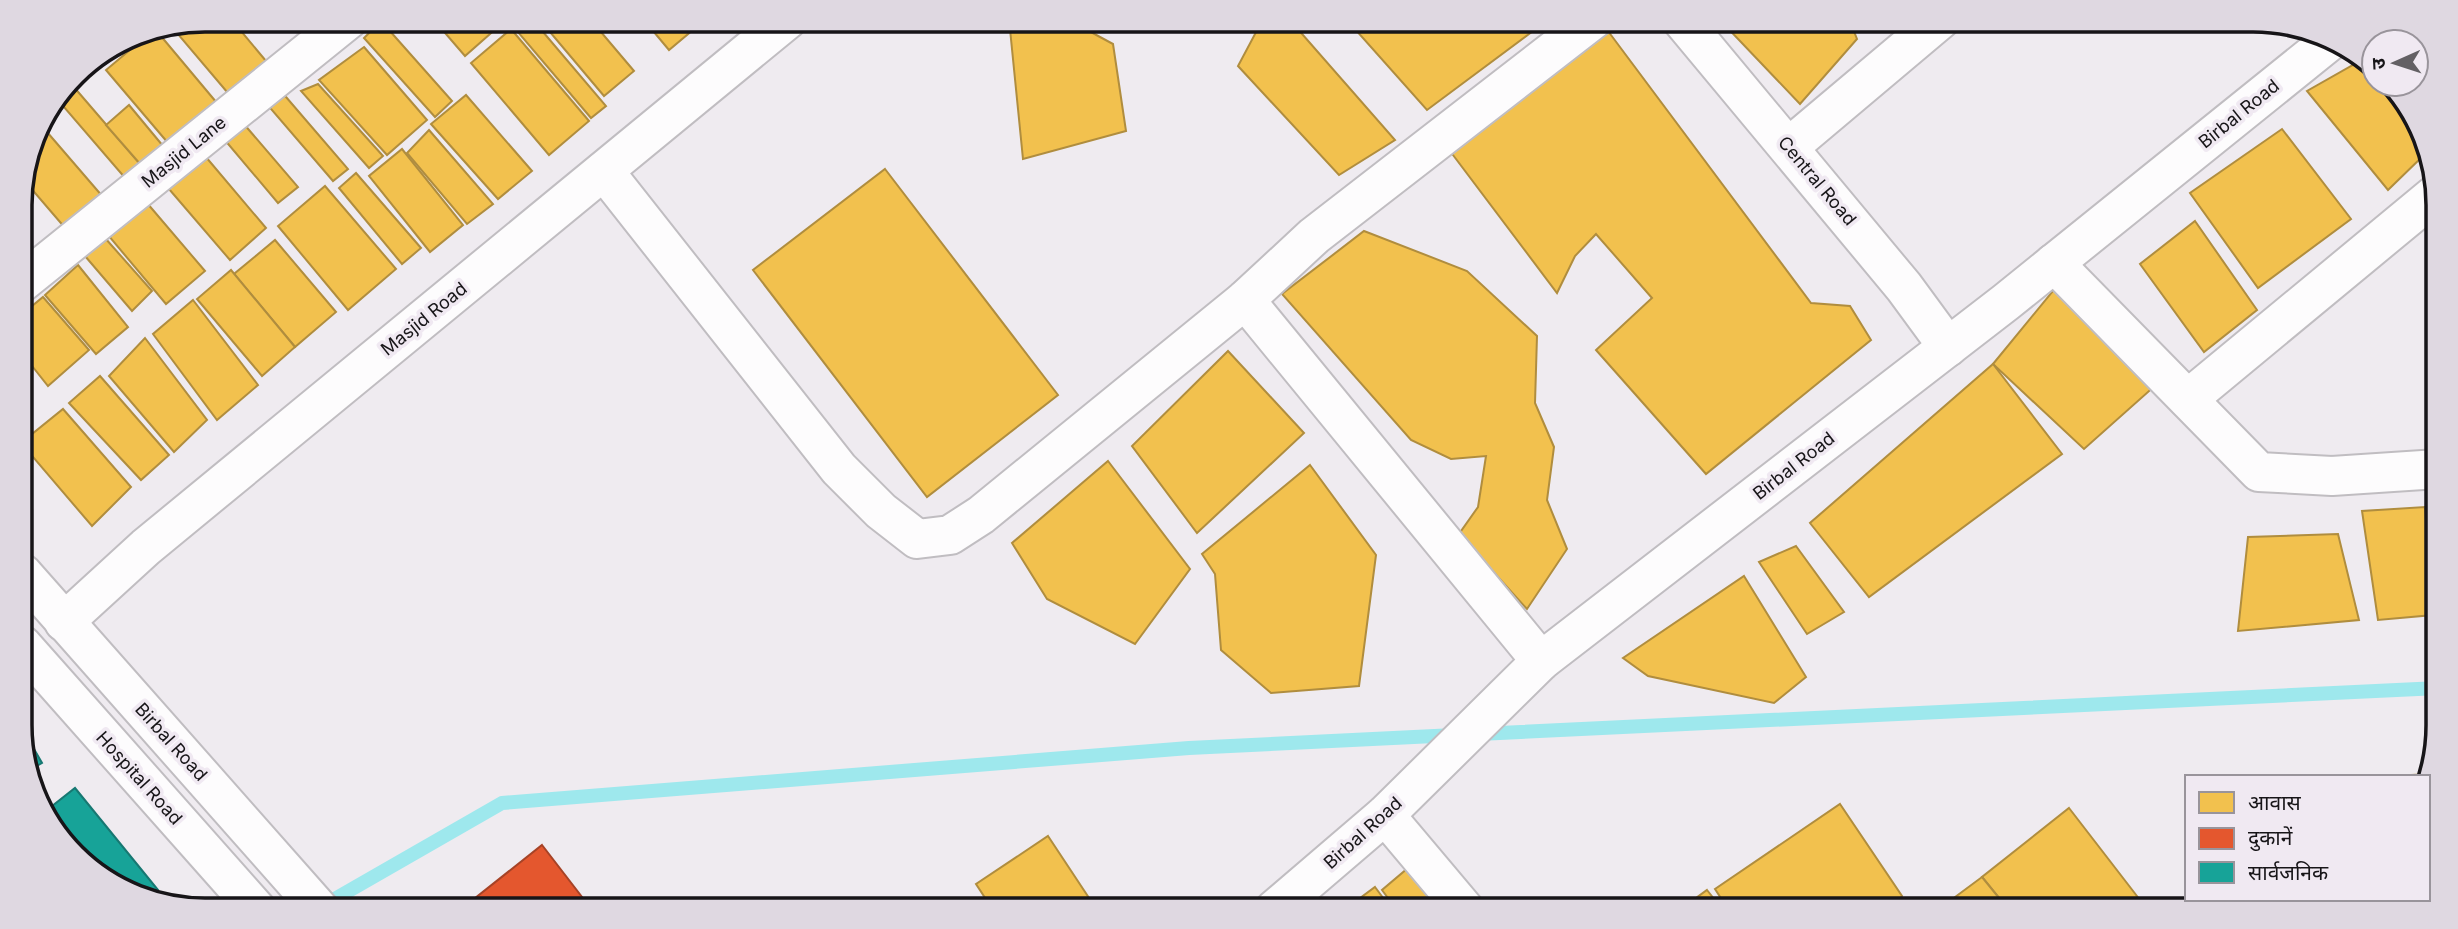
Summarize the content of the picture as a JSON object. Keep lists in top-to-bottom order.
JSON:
{
  "streets": {
    "street": [
      "Birbal Road",
      "Masjid Lane",
      "Central Road",
      "Masjid Road",
      "Hospital Road"
    ]
  },
  "crossings": [
    ["Birbal Road", "Central Road"],
    ["Birbal Road", "Masjid Road"]
  ],
  "legend": ["आवास", "दुकानें", "सार्वजनिक"],
  "north": "left"
}
